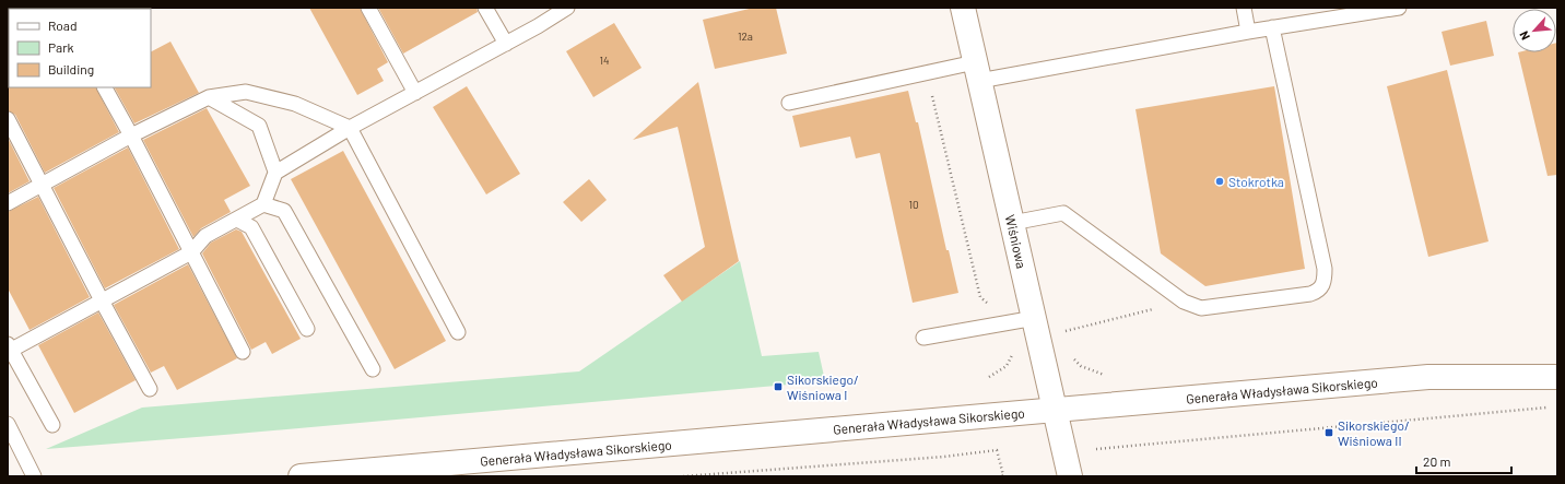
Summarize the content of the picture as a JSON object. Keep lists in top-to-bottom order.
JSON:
{
  "streets": {
    "street": ["Wiśniowa", "Generała Władysława Sikorskiego"]
  },
  "crossings": [
    ["Wiśniowa", "Generała Władysława Sikorskiego"]
  ],
  "places": {
    "other": ["Stokrotka"],
    "transit": ["Sikorskiego/ Wiśniowa I", "Sikorskiego/ Wiśniowa II"]
  },
  "house_numbers": ["12a", "14", "10"],
  "legend": ["Road", "Park", "Building"],
  "scale_bar": "20 m",
  "north": "bottom left"
}
